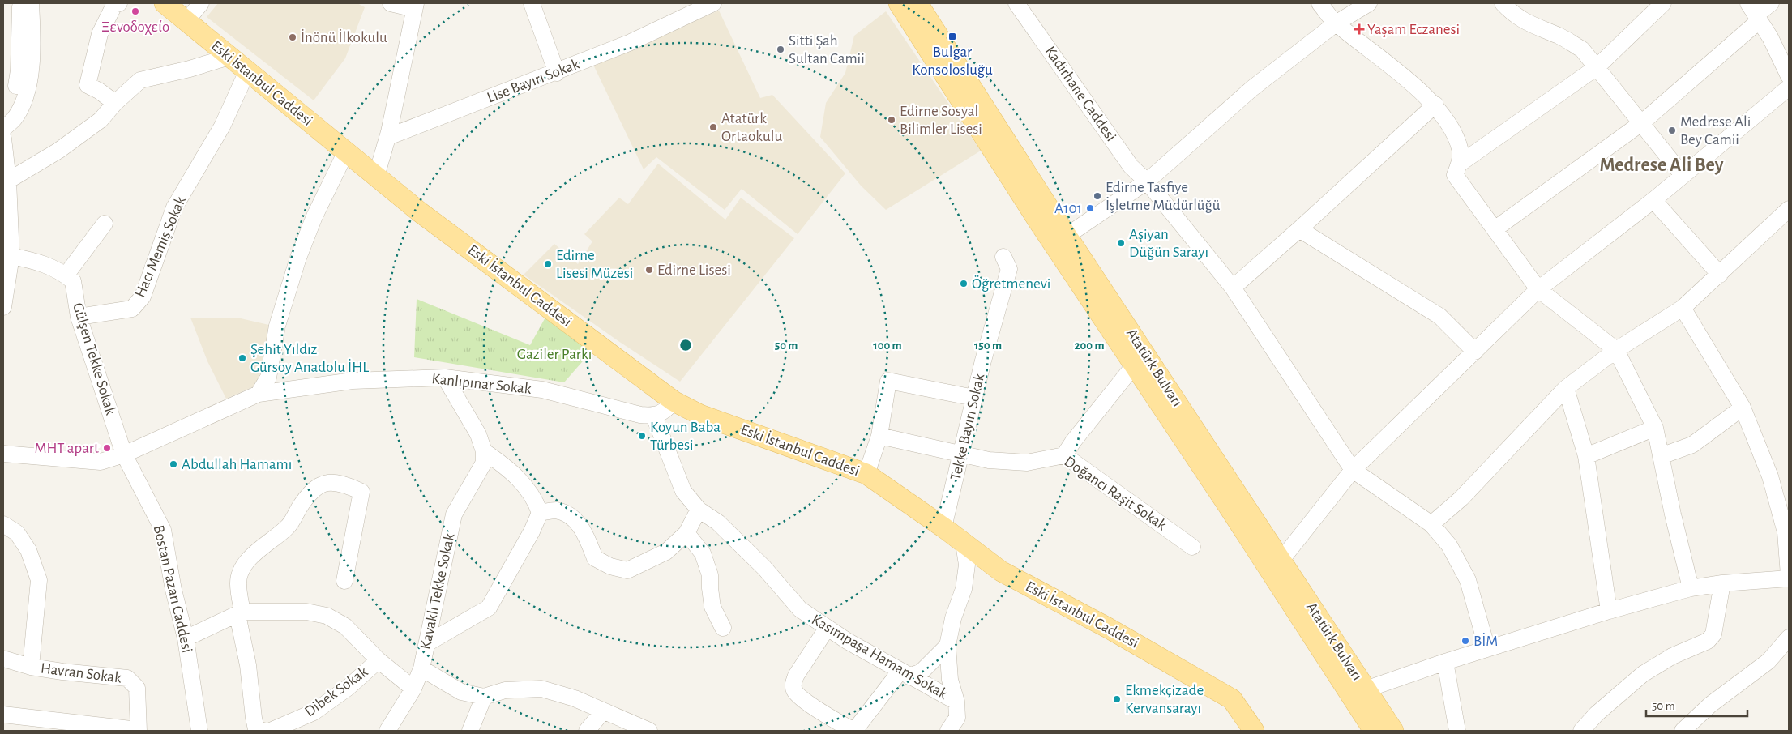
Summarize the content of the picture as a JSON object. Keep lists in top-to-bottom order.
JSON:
{
  "streets": {
    "main road": ["Eski İstanbul Caddesi", "Atatürk Bulvarı"],
    "street": [
      "Lise Bayırı Sokak",
      "Kadirhane Caddesi",
      "Hacı Memiş Sokak",
      "Gülşen Tekke Sokak",
      "Kanlıpınar Sokak",
      "Tekke Bayırı Sokak",
      "Doğancı Raşit Sokak",
      "Bostan Pazarı Caddesi",
      "Kavaklı Tekke Sokak",
      "Kasımpaşa Hamam Sokak",
      "Havran Sokak",
      "Dibek Sokak"
    ]
  },
  "crossings": [
    ["Eski İstanbul Caddesi", "Hacı Memiş Sokak"],
    ["Eski İstanbul Caddesi", "Tekke Bayırı Sokak"],
    ["Hacı Memiş Sokak", "Gülşen Tekke Sokak"],
    ["Gülşen Tekke Sokak", "Kanlıpınar Sokak"],
    ["Gülşen Tekke Sokak", "Bostan Pazarı Caddesi"],
    ["Kanlıpınar Sokak", "Bostan Pazarı Caddesi"],
    ["Kanlıpınar Sokak", "Kasımpaşa Hamam Sokak"],
    ["Tekke Bayırı Sokak", "Doğancı Raşit Sokak"]
  ],
  "districts": ["Medrese Ali Bey"],
  "parks": ["Gaziler Parkı"],
  "places": {
    "other": [
      "Ξενοδοχείο",
      "İnönü İlkokulu",
      "Sitti Şah Sultan Camii",
      "Edirne Sosyal Bilimler Lisesi",
      "Atatürk Ortaokulu",
      "Medrese Ali Bey Camii",
      "Edirne Tasfiye İşletme Müdürlüğü",
      "A101",
      "Aşiyan Düğün Sarayı",
      "Edirne Lisesi Müzesi",
      "Edirne Lisesi",
      "Öğretmenevi",
      "Şehit Yıldız Gürsoy Anadolu İHL",
      "Koyun Baba Türbesi",
      "MHT apart",
      "Abdullah Hamamı",
      "BİM",
      "Ekmekçizade Kervansarayı"
    ],
    "health": ["Yaşam Eczanesi"],
    "transit": ["Bulgar Konsolosluğu"]
  },
  "scale_bar": "50 m",
  "rings": [
    "50 m",
    "100 m",
    "150 m",
    "200 m"
  ]
}
